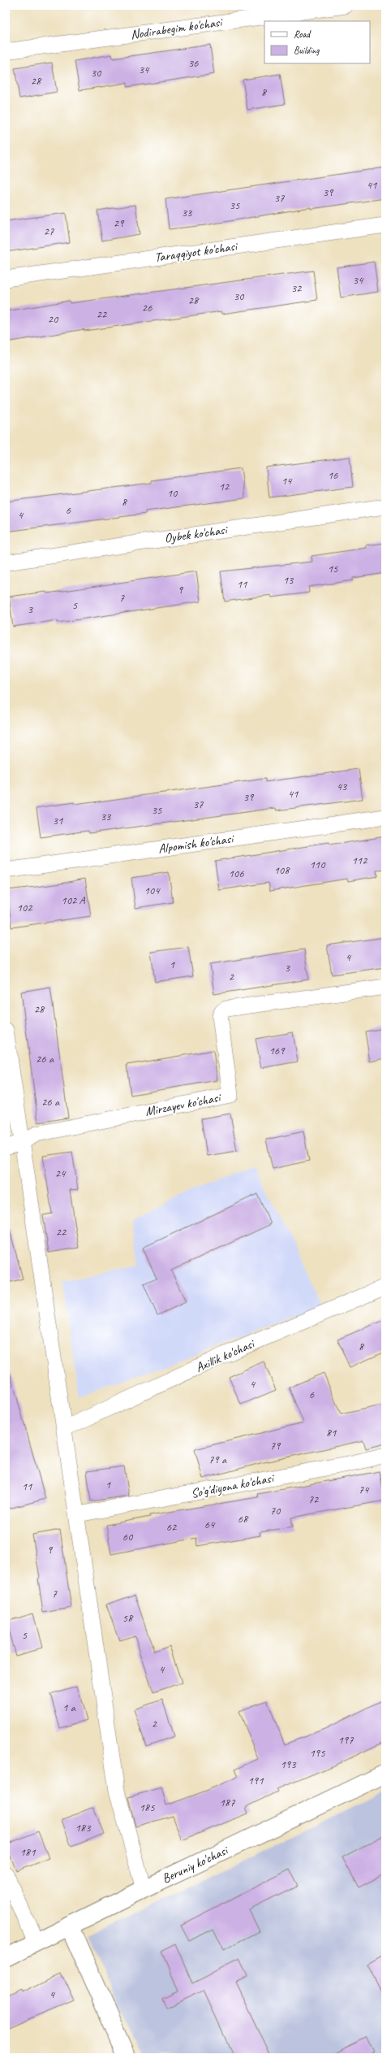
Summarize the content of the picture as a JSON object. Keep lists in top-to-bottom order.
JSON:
{
  "streets": {
    "street": [
      "Nodirabegim ko'chasi",
      "Taraqqiyot ko'chasi",
      "Oybek ko'chasi",
      "Alpomish ko'chasi",
      "Mirzayev ko'chasi",
      "Axillik ko'chasi",
      "So'g'diyona ko'chasi",
      "Beruniy ko'chasi"
    ]
  },
  "house_numbers": [
    "36",
    "34",
    "30",
    "28",
    "8",
    "41",
    "39",
    "37",
    "35",
    "33",
    "29",
    "27",
    "34",
    "32",
    "30",
    "28",
    "26",
    "22",
    "20",
    "16",
    "14",
    "12",
    "10",
    "8",
    "6",
    "4",
    "15",
    "13",
    "11",
    "9",
    "7",
    "5",
    "3",
    "43",
    "41",
    "39",
    "37",
    "35",
    "33",
    "31",
    "112",
    "110",
    "108",
    "106",
    "104",
    "102 А",
    "102",
    "4",
    "1",
    "3",
    "2",
    "28",
    "169",
    "26 а",
    "26 а",
    "24",
    "22",
    "8",
    "4",
    "6",
    "81",
    "79",
    "79 а",
    "1",
    "11",
    "74",
    "72",
    "70",
    "68",
    "64",
    "62",
    "60",
    "9",
    "7",
    "58",
    "5",
    "4",
    "1 а",
    "2",
    "197",
    "195",
    "193",
    "191",
    "187",
    "185",
    "183",
    "181",
    "4"
  ],
  "legend": ["Road", "Building"]
}
